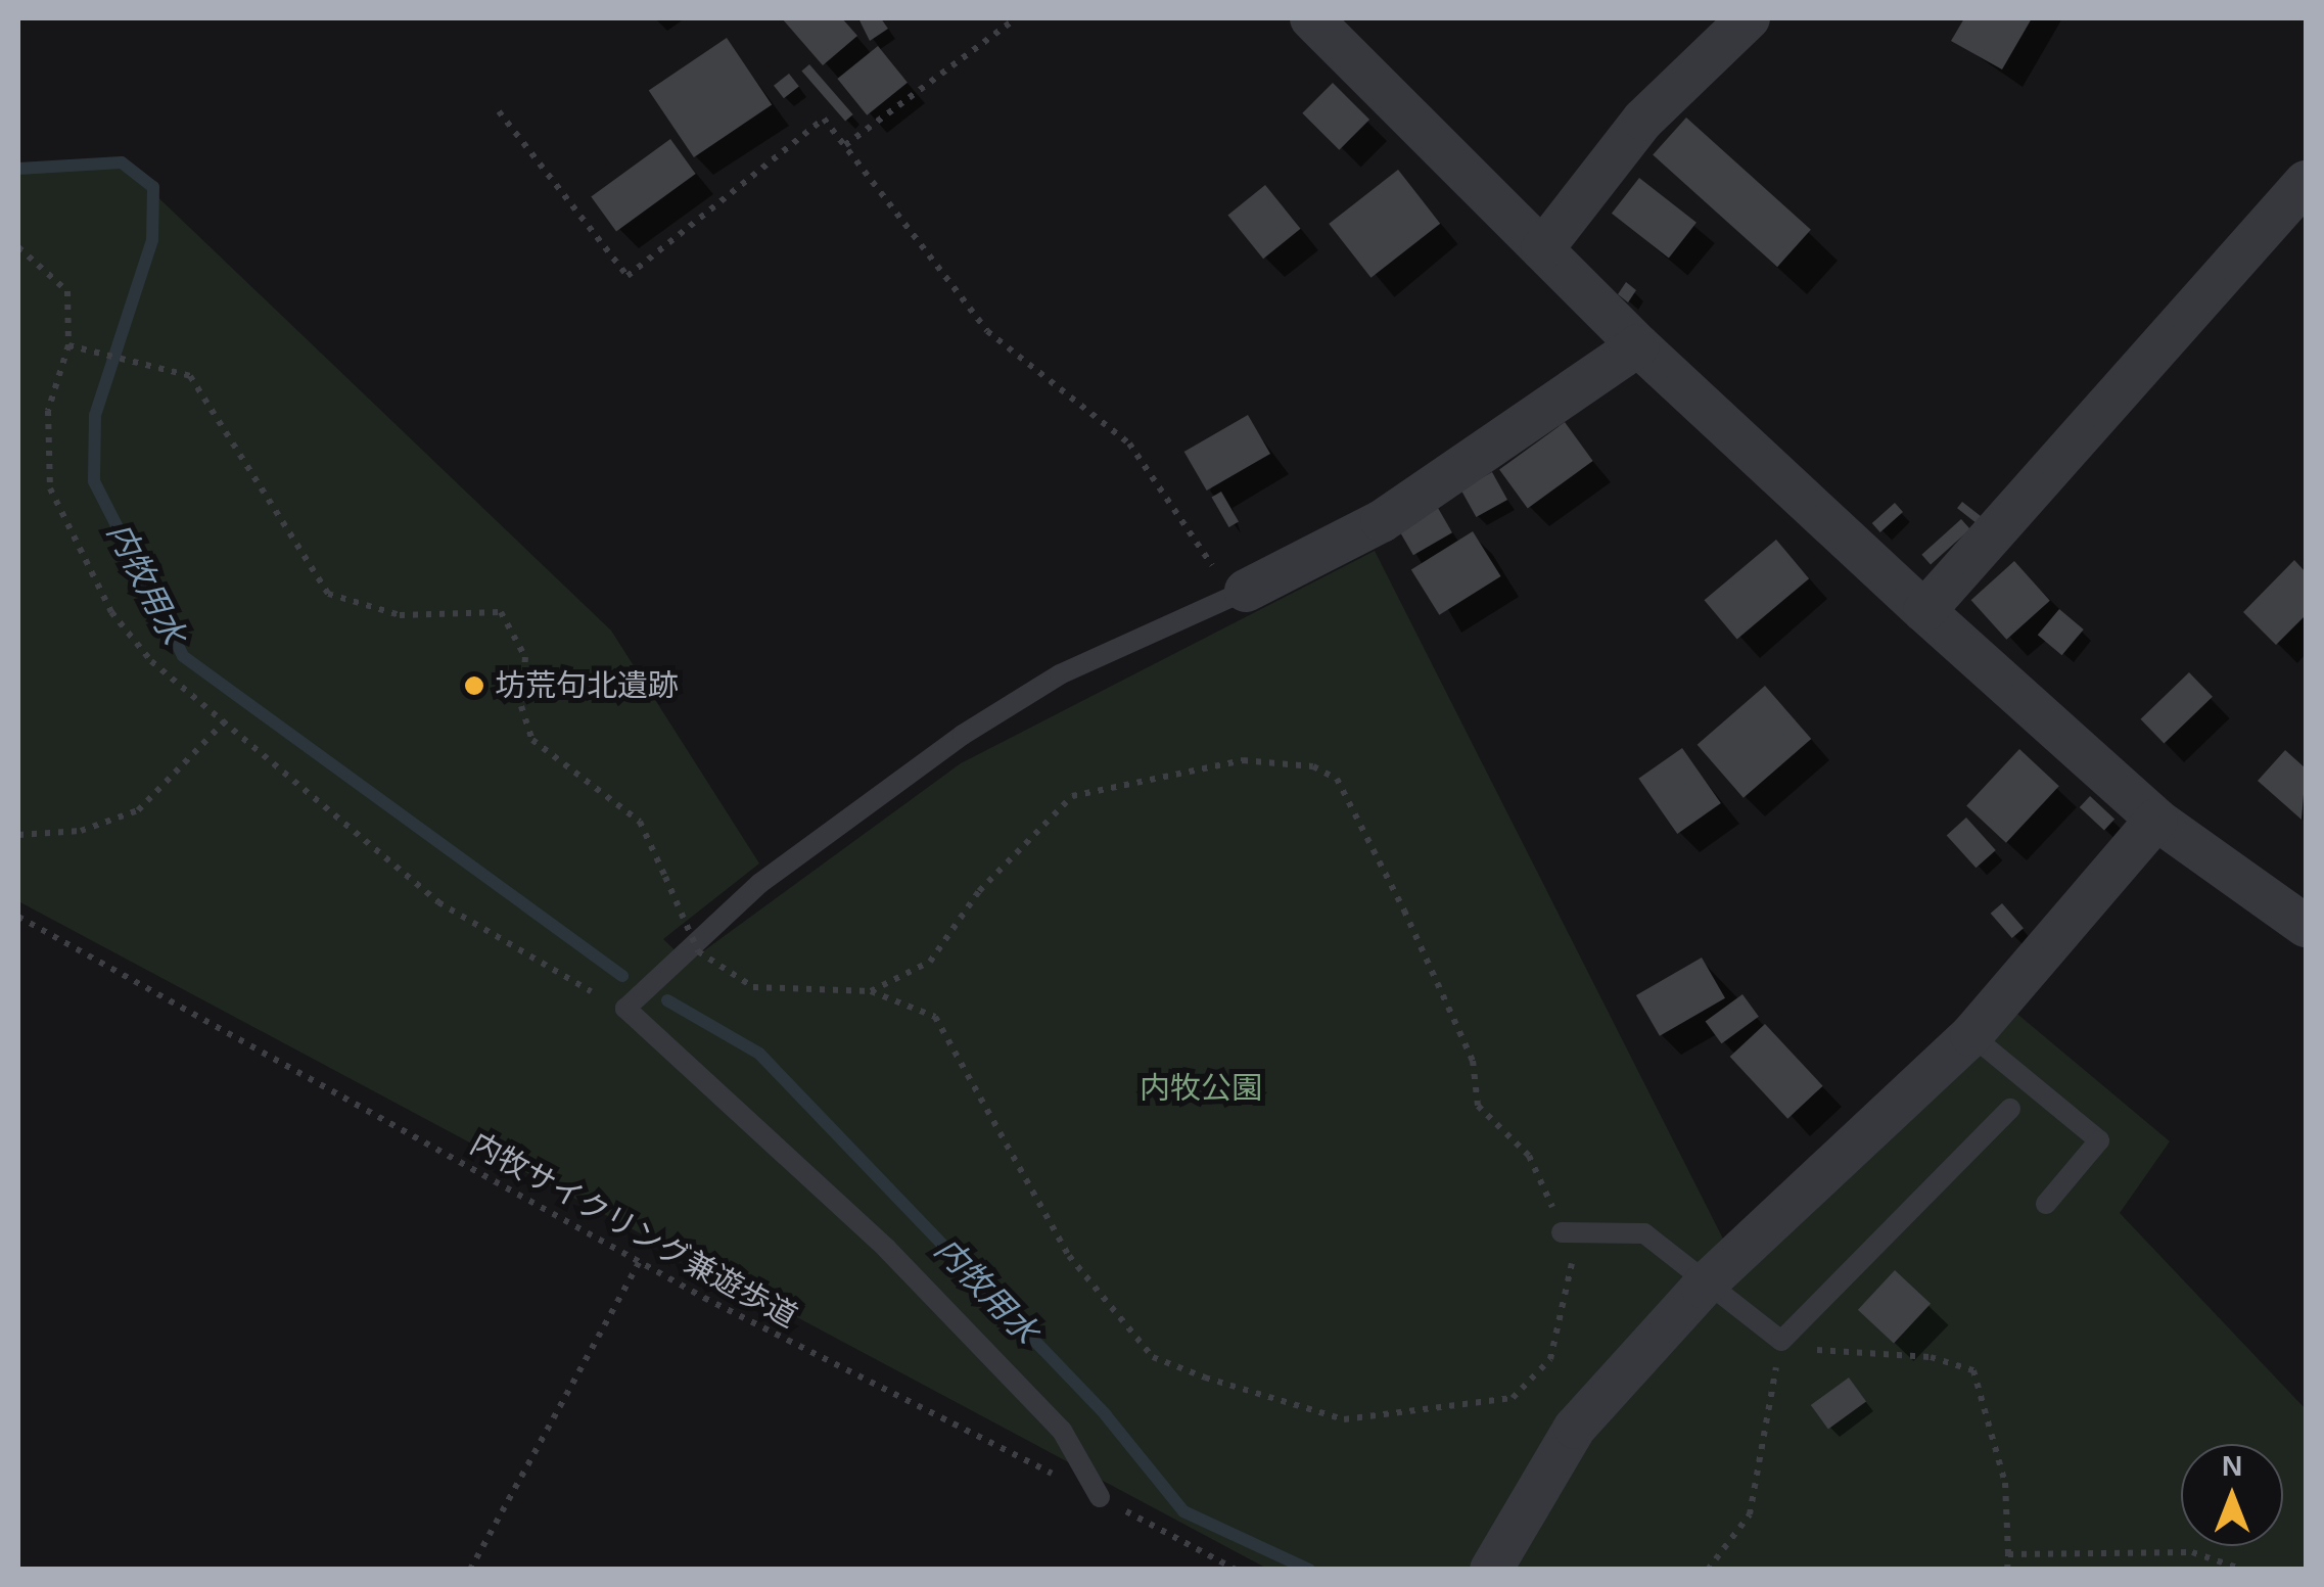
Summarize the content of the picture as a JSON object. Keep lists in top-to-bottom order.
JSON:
{
  "streets": {
    "path": ["内牧サイクリング兼遊歩道"]
  },
  "water": ["内牧用水"],
  "parks": ["内牧公園"],
  "places": ["坊荒句北遺跡"],
  "north": "top"
}
